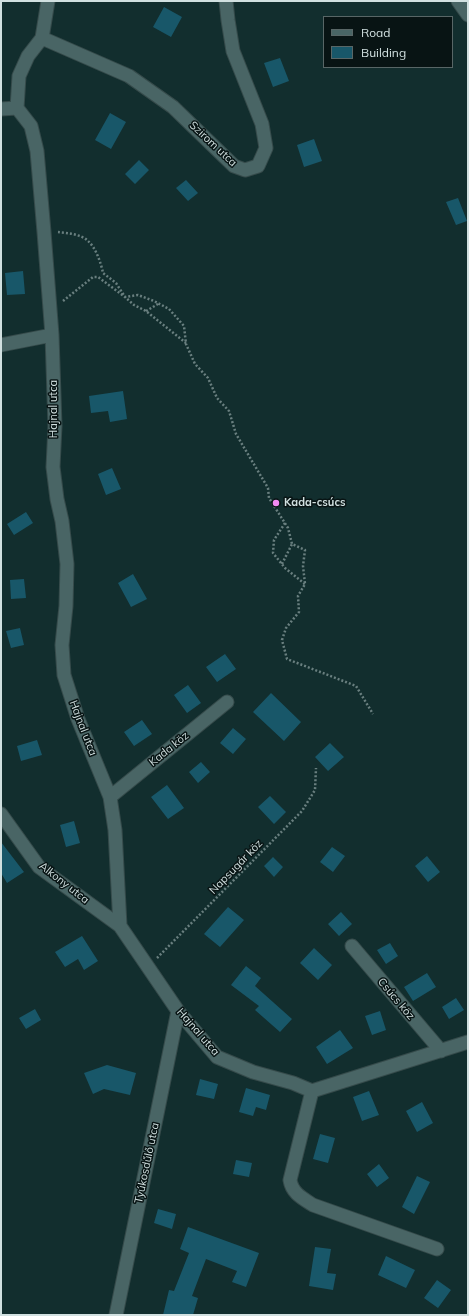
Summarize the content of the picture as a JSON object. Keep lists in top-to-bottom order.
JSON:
{
  "streets": {
    "street": [
      "Szirom utca",
      "Hajnal utca",
      "Kada köz",
      "Alkony utca",
      "Csúcs köz",
      "Tyúkosdűlő utca"
    ],
    "path": ["Napsugár köz"]
  },
  "crossings": [
    ["Hajnal utca", "Kada köz"],
    ["Hajnal utca", "Napsugár köz"],
    ["Hajnal utca", "Alkony utca"],
    ["Hajnal utca", "Tyúkosdűlő utca"]
  ],
  "places": ["Kada-csúcs"],
  "legend": ["Road", "Building"]
}
